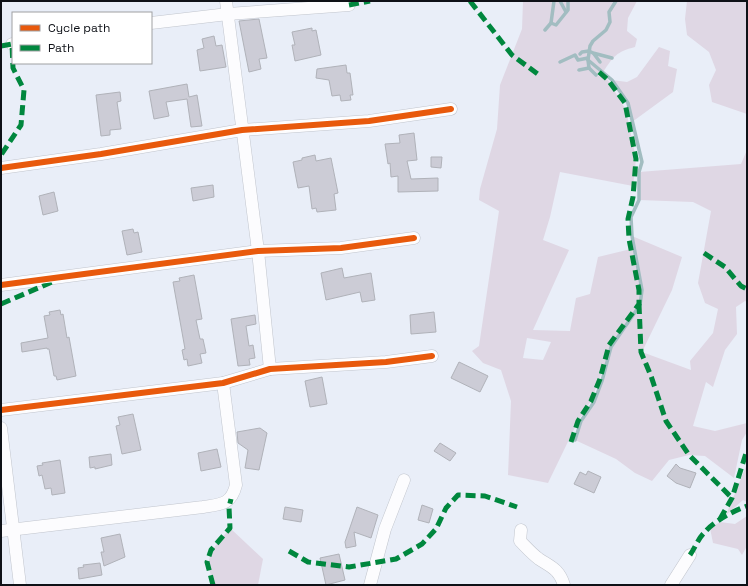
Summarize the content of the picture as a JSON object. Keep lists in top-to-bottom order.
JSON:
{
  "legend": ["Cycle path", "Path"]
}
